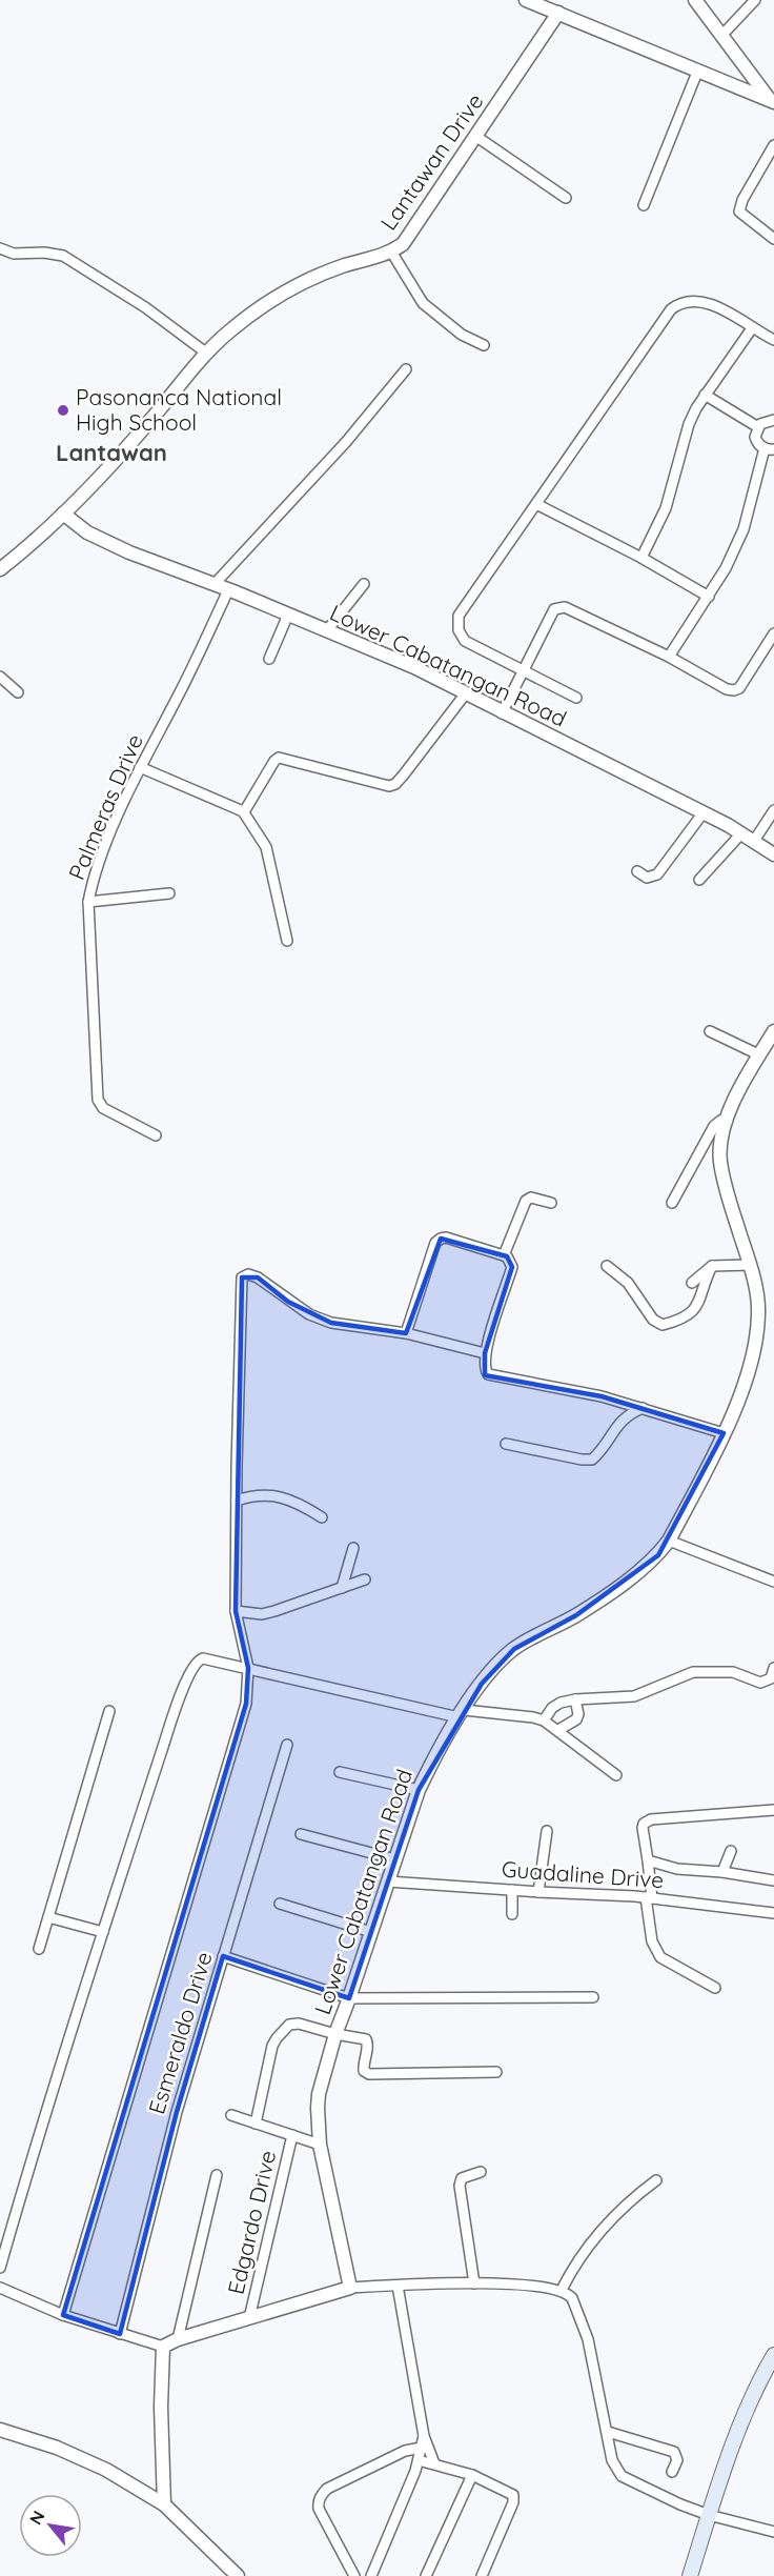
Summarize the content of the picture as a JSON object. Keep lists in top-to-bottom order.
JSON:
{
  "streets": {
    "street": [
      "Lantawan Drive",
      "Lower Cabatangan Road",
      "Palmeras Drive",
      "Guadaline Drive",
      "Esmeraldo Drive",
      "Edgardo Drive"
    ]
  },
  "crossings": [
    ["Lantawan Drive", "Lower Cabatangan Road"],
    ["Lower Cabatangan Road", "Palmeras Drive"],
    ["Lower Cabatangan Road", "Guadaline Drive"]
  ],
  "districts": ["Lantawan"],
  "places": ["Pasonanca National High School"],
  "north": "top left"
}
